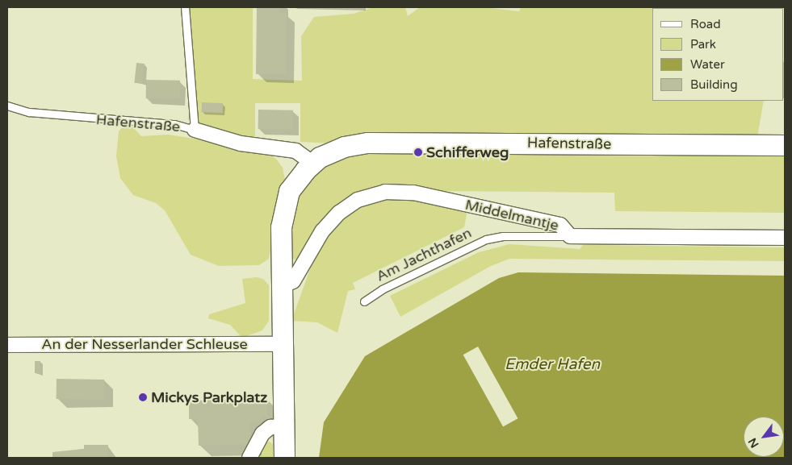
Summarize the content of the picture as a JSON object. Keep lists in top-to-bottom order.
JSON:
{
  "streets": {
    "street": ["Hafenstraße", "Middelmantje", "An der Nesserlander Schleuse"],
    "lane": ["Am Jachthafen"]
  },
  "crossings": [
    ["Middelmantje", "Am Jachthafen"]
  ],
  "water": ["Emder Hafen"],
  "places": ["Schifferweg", "Mickys Parkplatz"],
  "legend": [
    "Road",
    "Park",
    "Water",
    "Building"
  ],
  "north": "bottom left"
}
